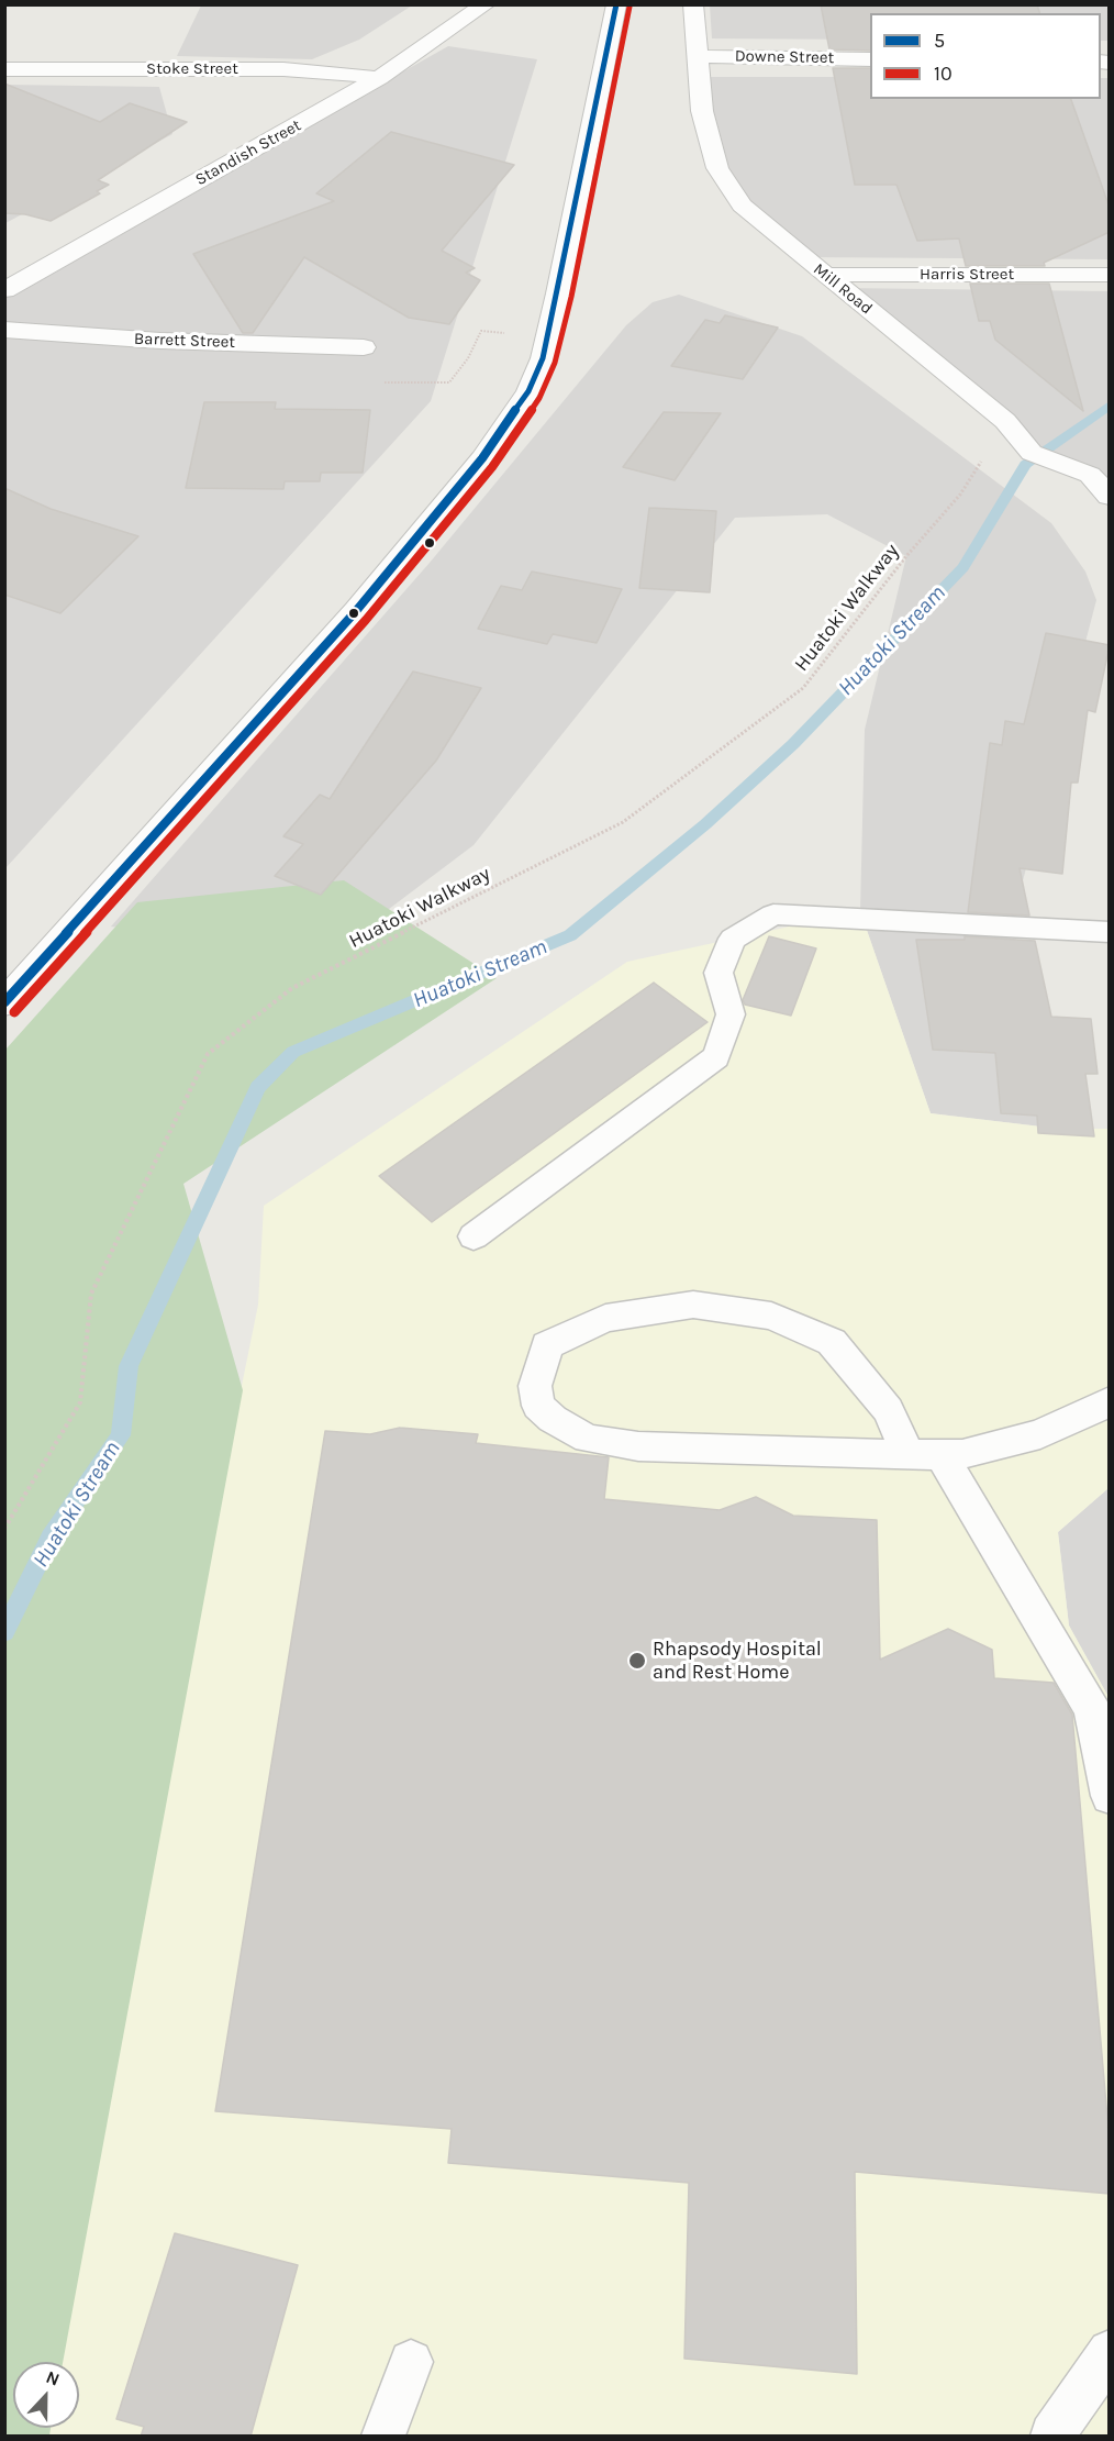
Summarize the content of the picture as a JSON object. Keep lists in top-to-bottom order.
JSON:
{
  "streets": {
    "street": [
      "Downe Street",
      "Stoke Street",
      "Standish Street",
      "Harris Street",
      "Mill Road",
      "Barrett Street"
    ],
    "path": ["Huatoki Walkway"]
  },
  "crossings": [
    ["Downe Street", "Mill Road"],
    ["Stoke Street", "Standish Street"],
    ["Harris Street", "Mill Road"],
    ["Mill Road", "Huatoki Walkway"]
  ],
  "water": ["Huatoki Stream"],
  "places": ["Rhapsody Hospital and Rest Home"],
  "lines": ["transit line 5", "transit line 10"],
  "legend": ["5", "10"],
  "north": "top"
}
